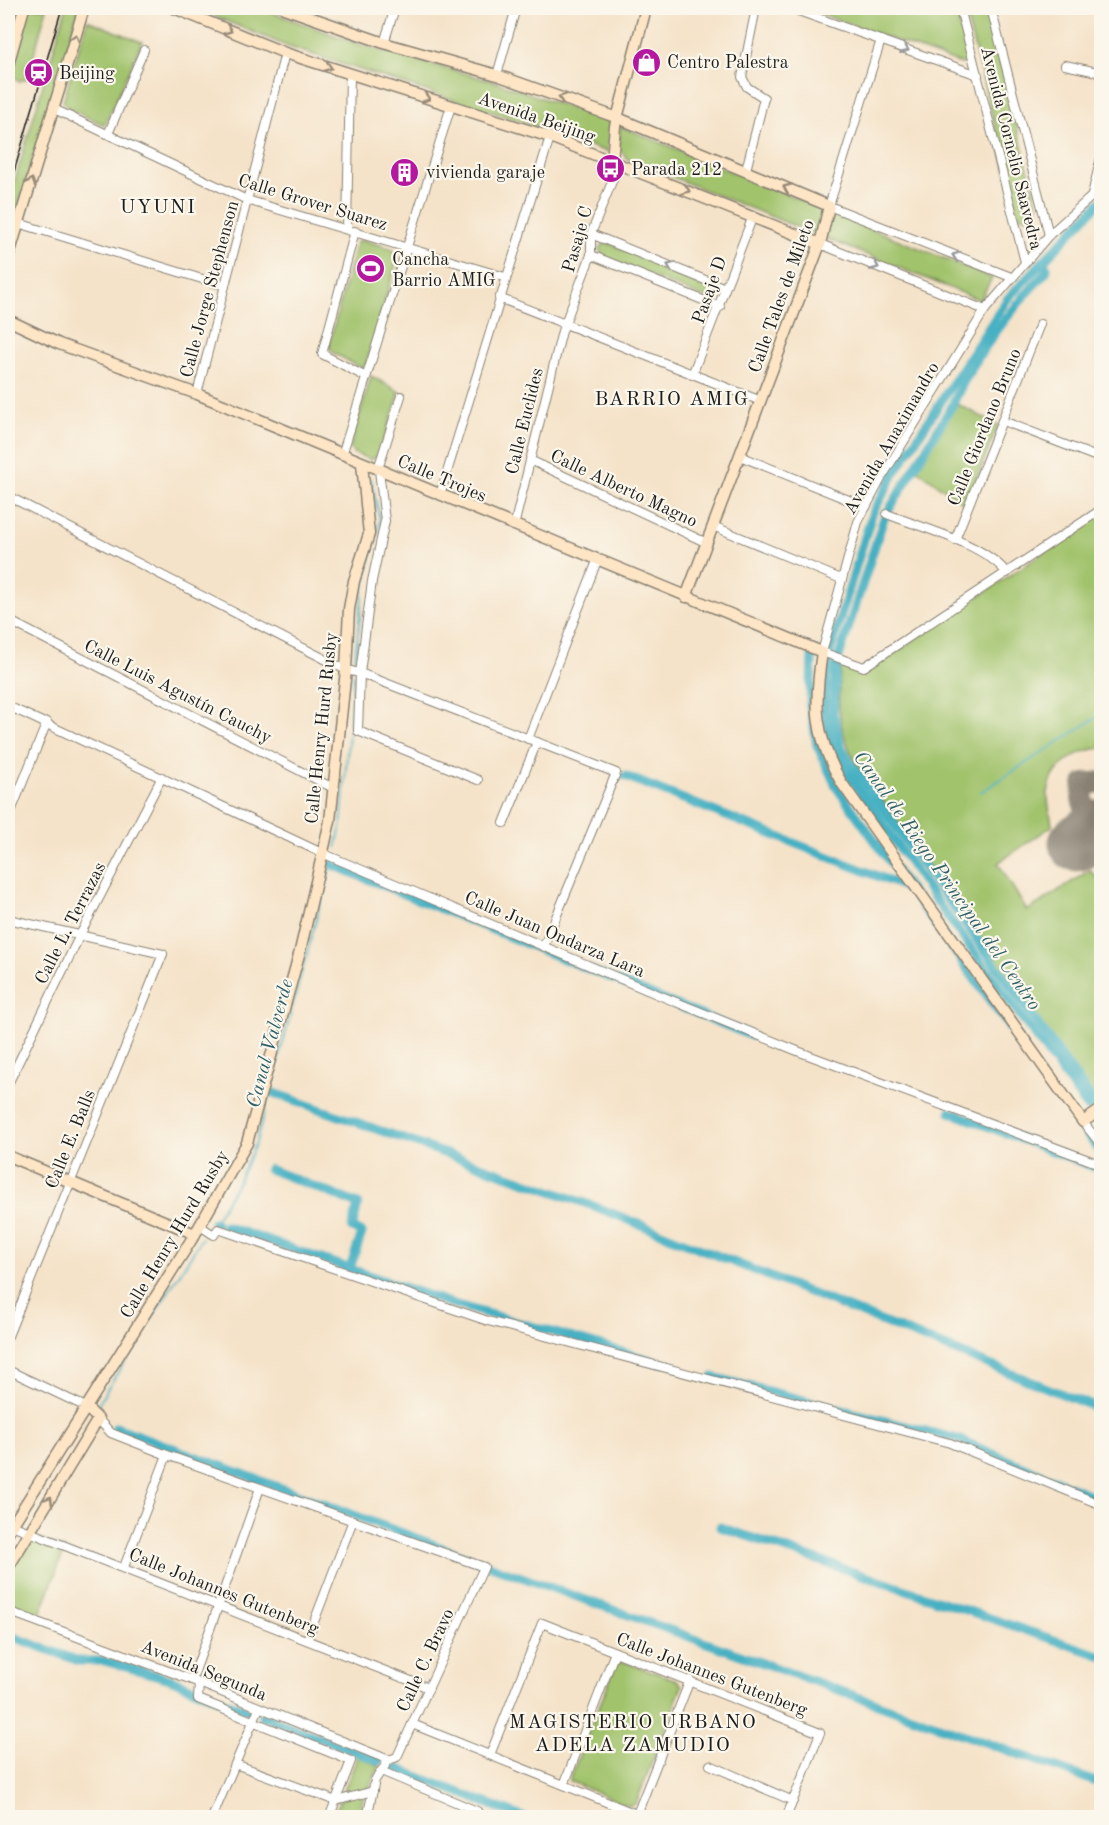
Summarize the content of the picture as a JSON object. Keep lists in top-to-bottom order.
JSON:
{
  "streets": {
    "street": [
      "Avenida Beijing",
      "Avenida Cornelio Saavedra",
      "Calle Grover Suarez",
      "Pasaje C",
      "Calle Jorge Stephenson",
      "Pasaje D",
      "Calle Tales de Mileto",
      "Calle Euclides",
      "Calle Giordano Bruno",
      "Avenida Anaximandro",
      "Calle Trojes",
      "Calle Alberto Magno",
      "Calle Luis Agustín Cauchy",
      "Calle Henry Hurd Rusby",
      "Calle L. Terrazas",
      "Calle Juan Ondarza Lara",
      "Calle E. Balls",
      "Calle Johannes Gutenberg",
      "Calle C. Bravo",
      "Avenida Segunda"
    ]
  },
  "crossings": [
    ["Avenida Beijing", "Pasaje C"],
    ["Avenida Beijing", "Calle Jorge Stephenson"],
    ["Avenida Beijing", "Pasaje D"],
    ["Avenida Beijing", "Calle Tales de Mileto"],
    ["Avenida Beijing", "Avenida Anaximandro"],
    ["Avenida Cornelio Saavedra", "Avenida Anaximandro"],
    ["Calle Grover Suarez", "Calle Jorge Stephenson"],
    ["Pasaje C", "Calle Euclides"],
    ["Calle Jorge Stephenson", "Calle Trojes"],
    ["Calle Tales de Mileto", "Calle Trojes"],
    ["Calle Tales de Mileto", "Calle Alberto Magno"],
    ["Calle Euclides", "Calle Trojes"],
    ["Calle Euclides", "Calle Alberto Magno"],
    ["Avenida Anaximandro", "Calle Trojes"],
    ["Calle Trojes", "Calle Henry Hurd Rusby"],
    ["Calle Luis Agustín Cauchy", "Calle Henry Hurd Rusby"],
    ["Calle Henry Hurd Rusby", "Calle Juan Ondarza Lara"],
    ["Calle Henry Hurd Rusby", "Calle Johannes Gutenberg"],
    ["Calle L. Terrazas", "Calle Juan Ondarza Lara"],
    ["Calle L. Terrazas", "Calle E. Balls"],
    ["Calle Johannes Gutenberg", "Calle C. Bravo"],
    ["Calle C. Bravo", "Avenida Segunda"]
  ],
  "districts": ["UYUNI", "BARRIO AMIG", "MAGISTERIO URBANO ADELA ZAMUDIO"],
  "water": ["Canal de Riego Principal del Centro", "Canal Valverde"],
  "places": {
    "shop": ["Centro Palestra"],
    "station": ["Beijing"],
    "bus stop": ["Parada 212"],
    "building": ["vivienda garaje"],
    "sports": ["Cancha Barrio AMIG"]
  }
}
